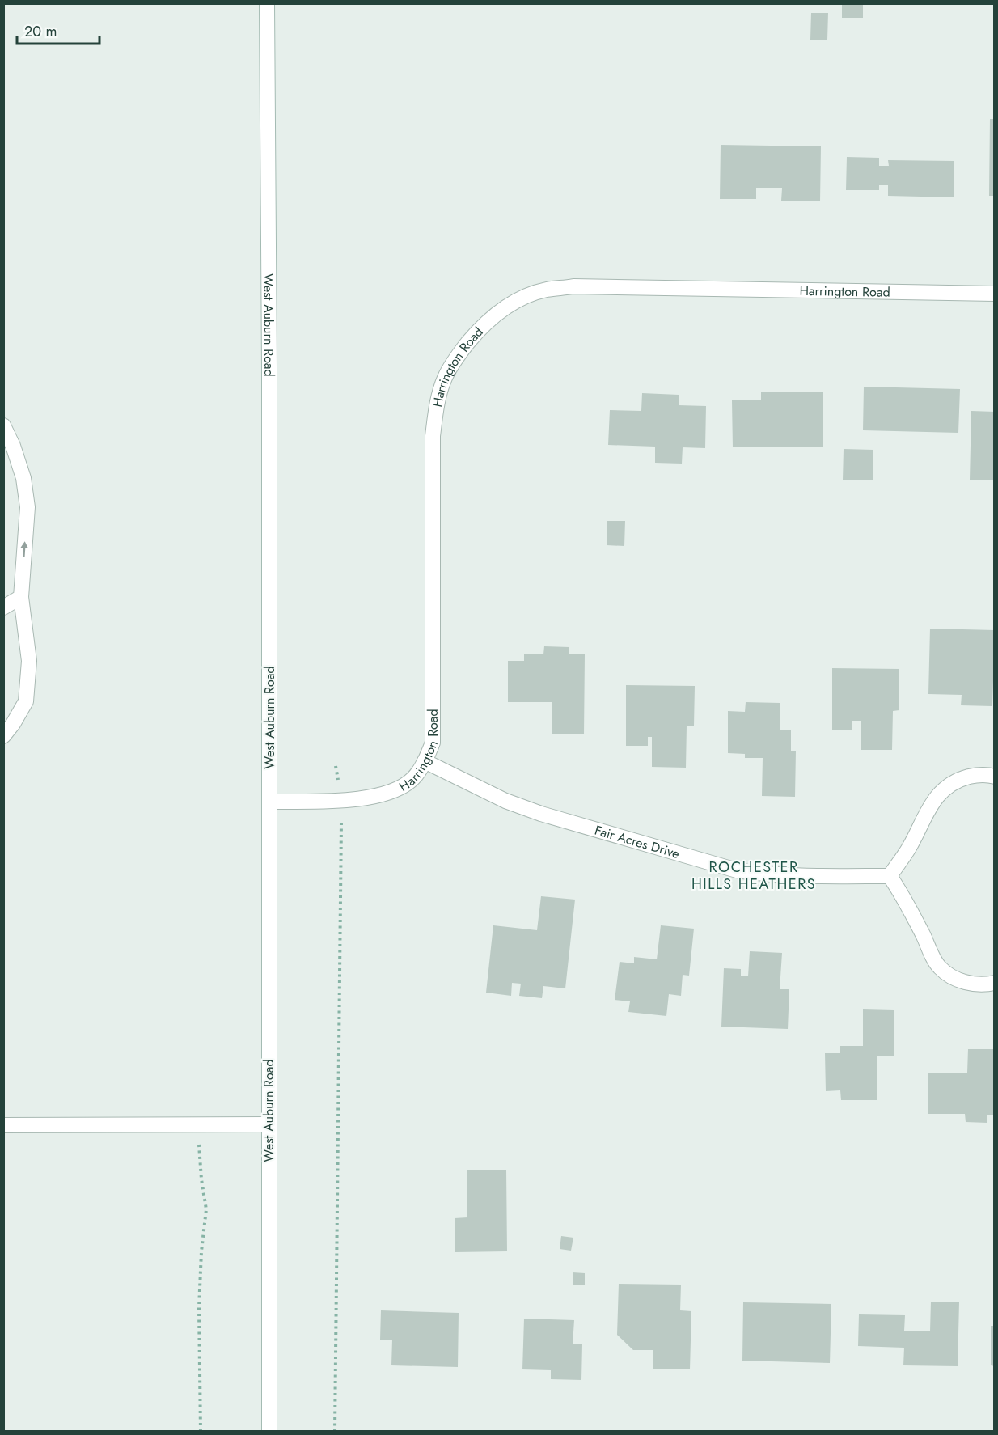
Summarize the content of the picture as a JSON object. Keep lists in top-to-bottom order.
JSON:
{
  "streets": {
    "street": ["Harrington Road", "West Auburn Road", "Fair Acres Drive"]
  },
  "crossings": [
    ["Harrington Road", "West Auburn Road"],
    ["Harrington Road", "Fair Acres Drive"]
  ],
  "districts": ["ROCHESTER HILLS HEATHERS"],
  "scale_bar": "20 m"
}
